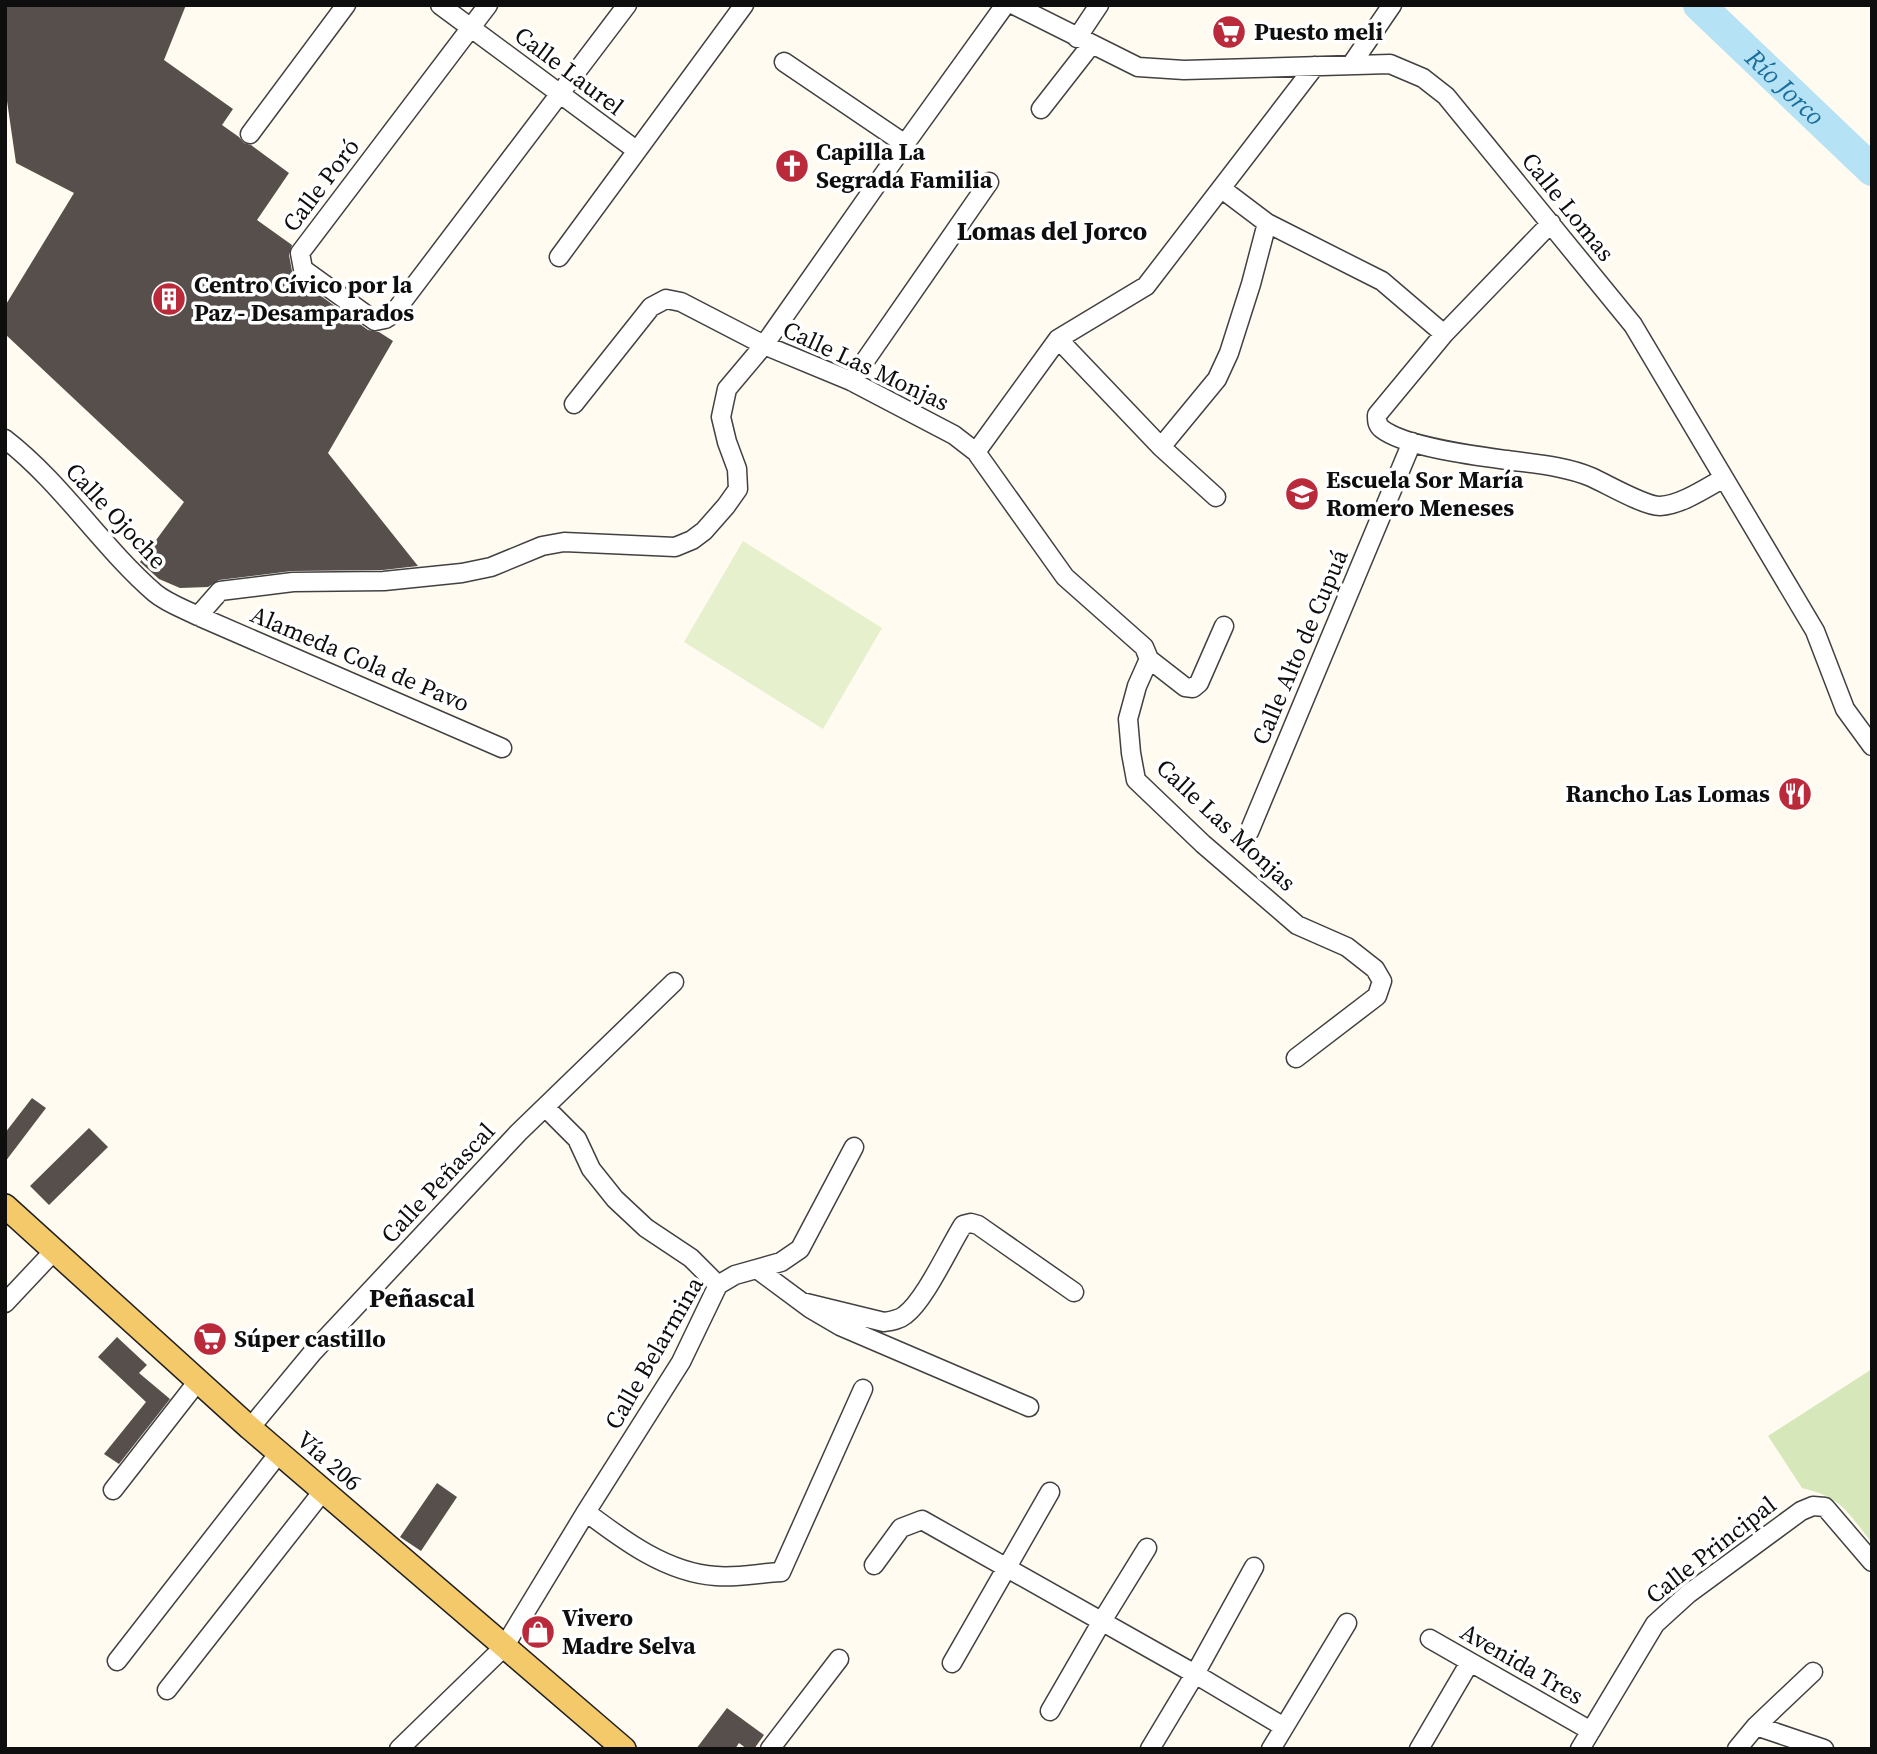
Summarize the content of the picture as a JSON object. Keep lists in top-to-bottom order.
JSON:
{
  "streets": {
    "main road": ["Vía 206"],
    "street": [
      "Calle Laurel",
      "Calle Poró",
      "Calle Lomas",
      "Calle Las Monjas",
      "Calle Ojoche",
      "Calle Alto de Cupuá",
      "Alameda Cola de Pavo",
      "Calle Peñascal",
      "Calle Belarmina",
      "Calle Principal",
      "Avenida Tres"
    ]
  },
  "crossings": [
    ["Calle Laurel", "Calle Poró"],
    ["Calle Ojoche", "Alameda Cola de Pavo"],
    ["Calle Peñascal", "Vía 206"],
    ["Calle Belarmina", "Vía 206"],
    ["Calle Principal", "Avenida Tres"]
  ],
  "districts": ["Lomas del Jorco", "Peñascal"],
  "water": ["Río Jorco"],
  "places": {
    "supermarket": ["Puesto meli", "Súper castillo"],
    "church": ["Capilla La Segrada Familia"],
    "building": ["Centro Cívico por la Paz - Desamparados"],
    "school or university": ["Escuela Sor María Romero Meneses"],
    "restaurant": ["Rancho Las Lomas"],
    "shop": ["Vivero Madre Selva"]
  }
}
